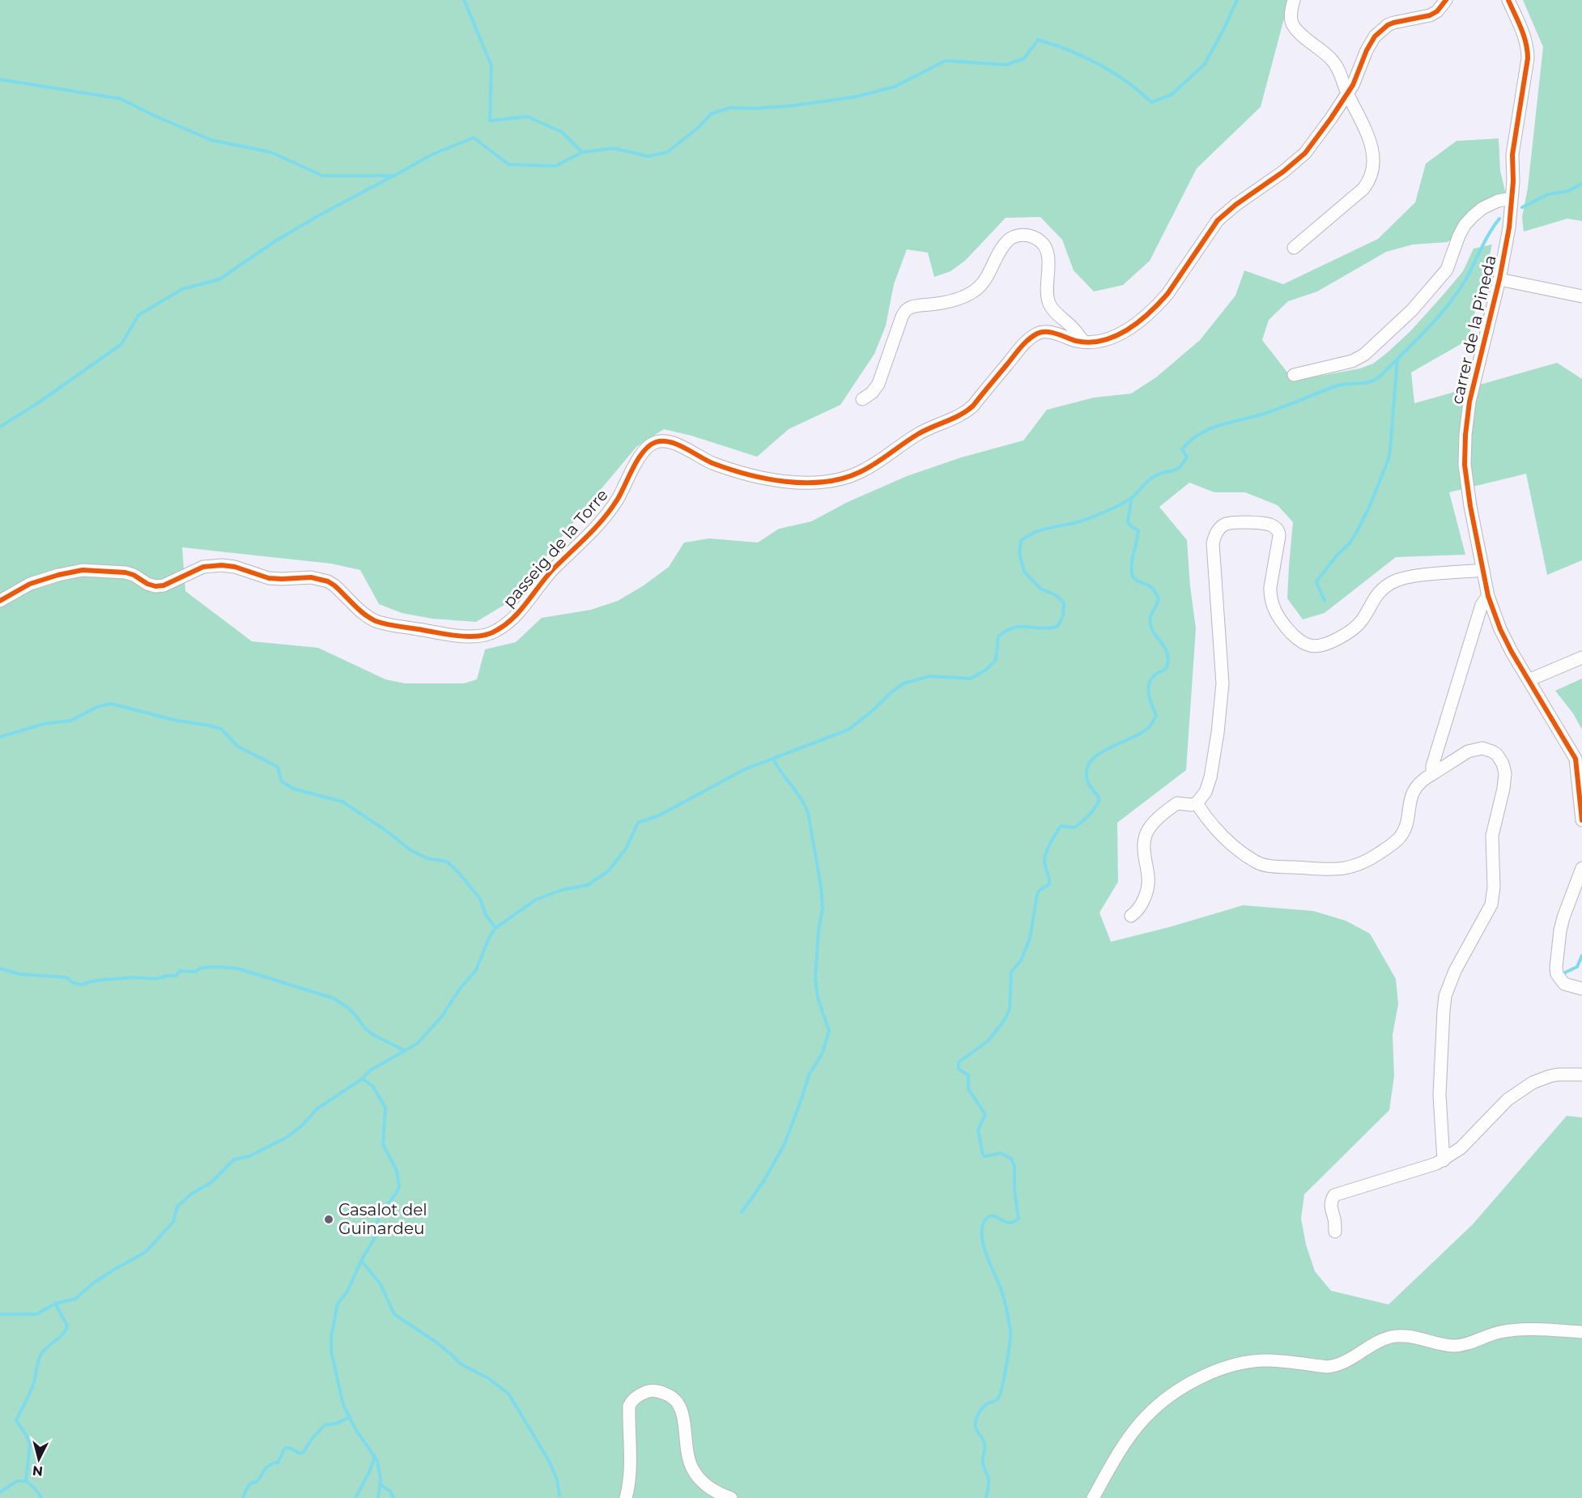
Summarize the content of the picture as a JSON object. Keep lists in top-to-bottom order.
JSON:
{
  "streets": {
    "street": ["carrer de la Pineda", "passeig de la Torre"]
  },
  "places": ["Casalot del Guinardeu"],
  "north": "bottom"
}
